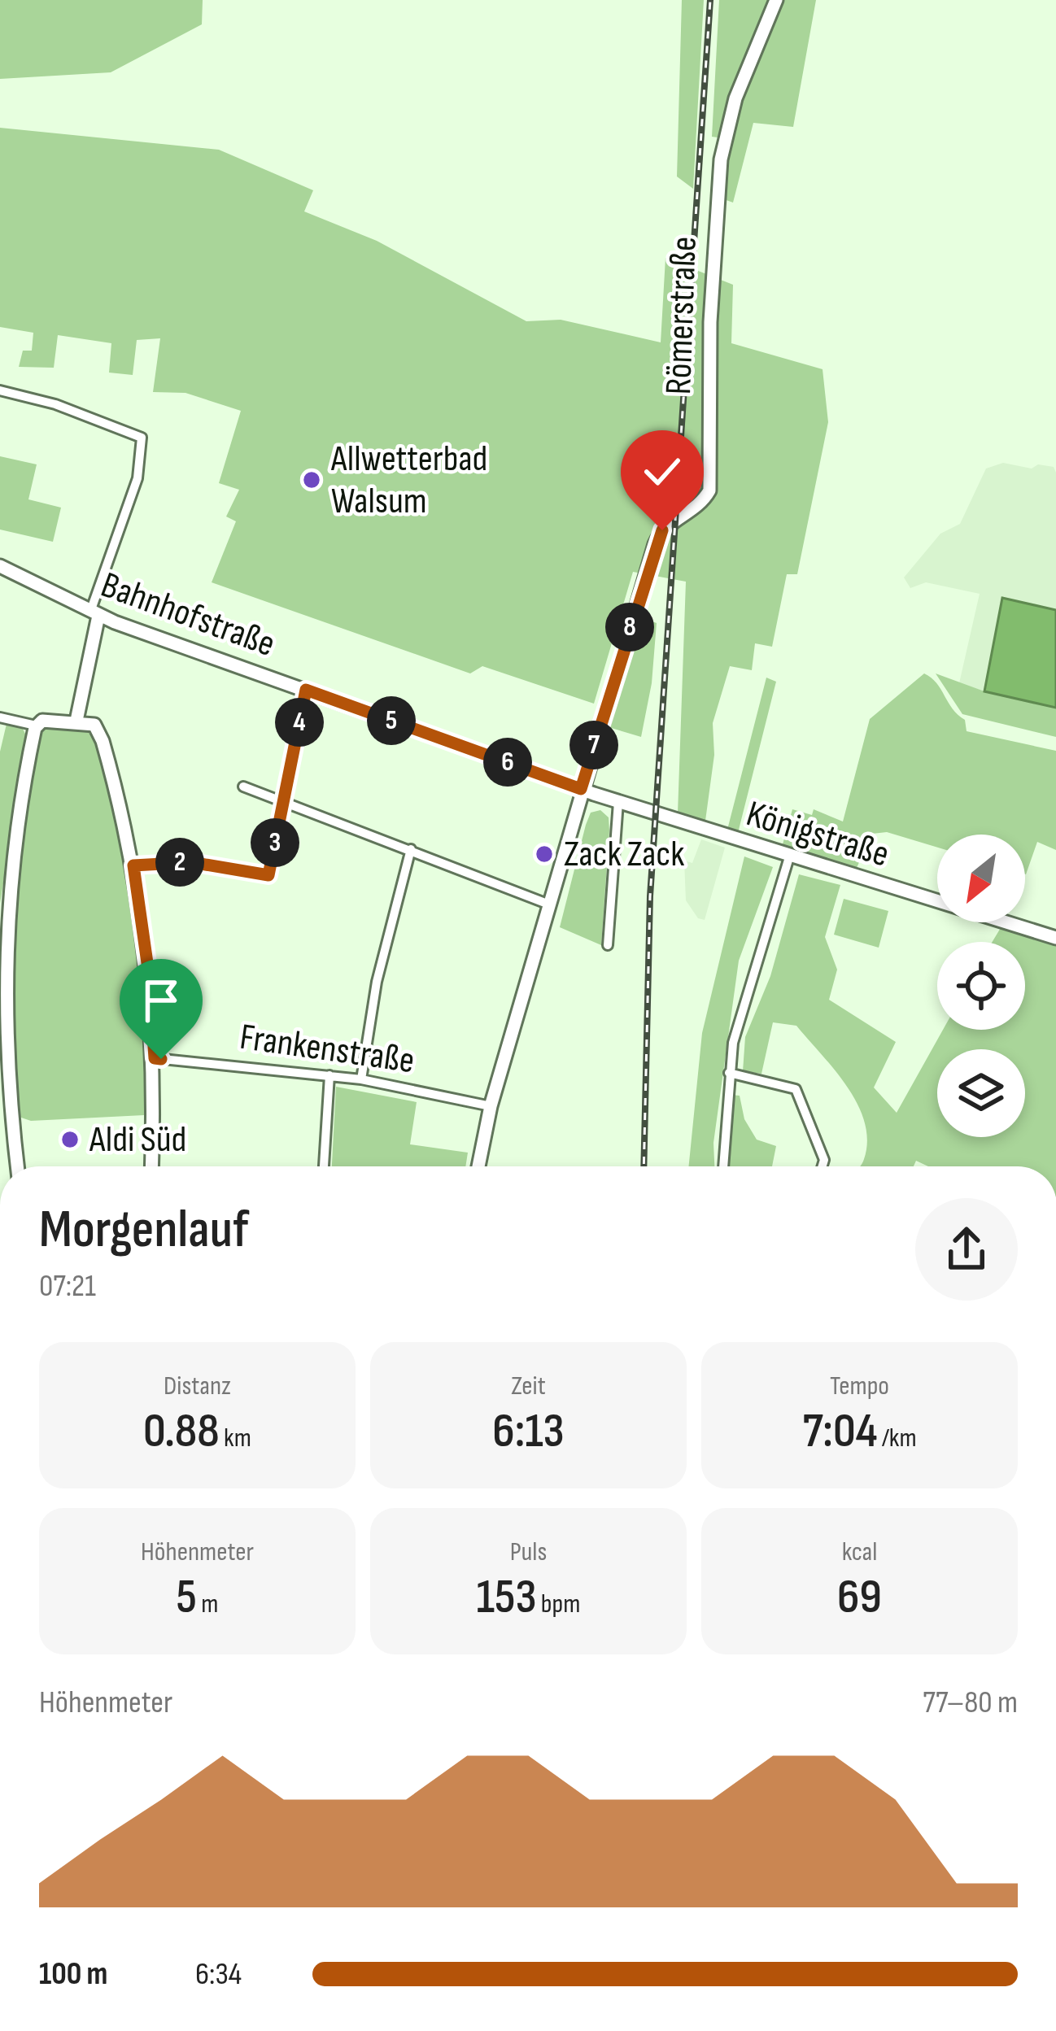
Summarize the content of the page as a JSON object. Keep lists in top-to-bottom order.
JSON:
{
  "streets": {
    "street": [
      "Römerstraße",
      "Bahnhofstraße",
      "Königstraße",
      "Frankenstraße"
    ]
  },
  "crossings": [
    ["Römerstraße", "Bahnhofstraße"],
    ["Römerstraße", "Königstraße"],
    ["Römerstraße", "Frankenstraße"],
    ["Bahnhofstraße", "Königstraße"]
  ],
  "places": ["Allwetterbad Walsum", "Zack Zack", "Aldi Süd"],
  "north": "bottom left",
  "page": {
    "pins": [
      "8",
      "5",
      "4",
      "7",
      "6",
      "3",
      "2"
    ],
    "heading": ["Morgenlauf", "07:21"],
    "stats": [
      ["Distanz", "0.88 km"],
      ["Zeit", "6:13"],
      ["Tempo", "7:04 /km"],
      ["Höhenmeter", "5 m"],
      ["Puls", "153 bpm"],
      ["kcal", "69"]
    ],
    "chart": ["Höhenmeter", "77–80 m"],
    "list": [
      {
        "name": "100 m",
        "note": "6:34"
      }
    ]
  }
}
